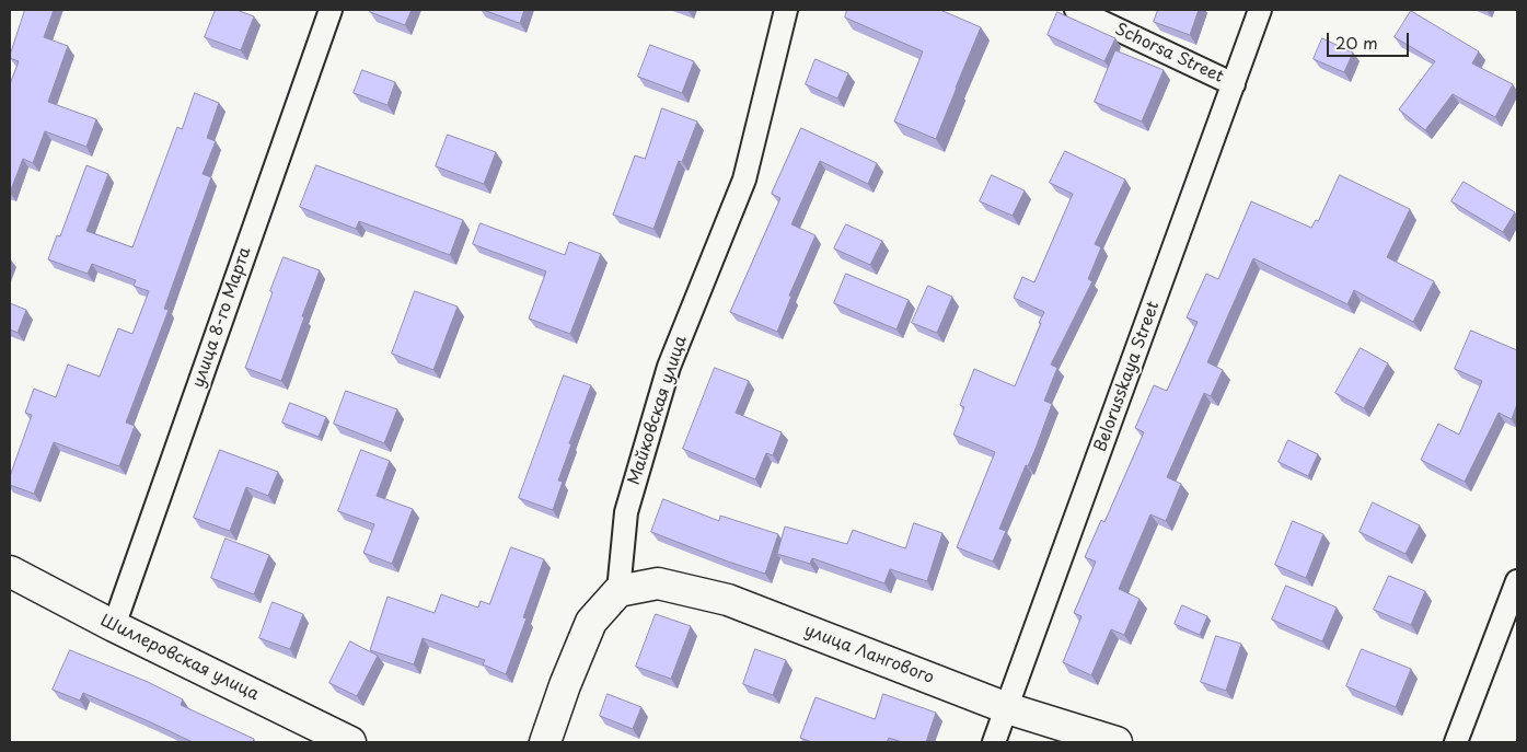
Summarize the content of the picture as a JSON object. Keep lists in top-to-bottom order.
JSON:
{
  "streets": {
    "street": [
      "Schorsa Street",
      "улица 8-го Марта",
      "Belorusskaya Street",
      "Майковская улица",
      "улица Лангового",
      "Шиллеровская улица"
    ]
  },
  "crossings": [
    ["Schorsa Street", "Belorusskaya Street"],
    ["улица 8-го Марта", "Шиллеровская улица"],
    ["Belorusskaya Street", "улица Лангового"],
    ["Майковская улица", "улица Лангового"]
  ],
  "scale_bar": "20 m"
}
